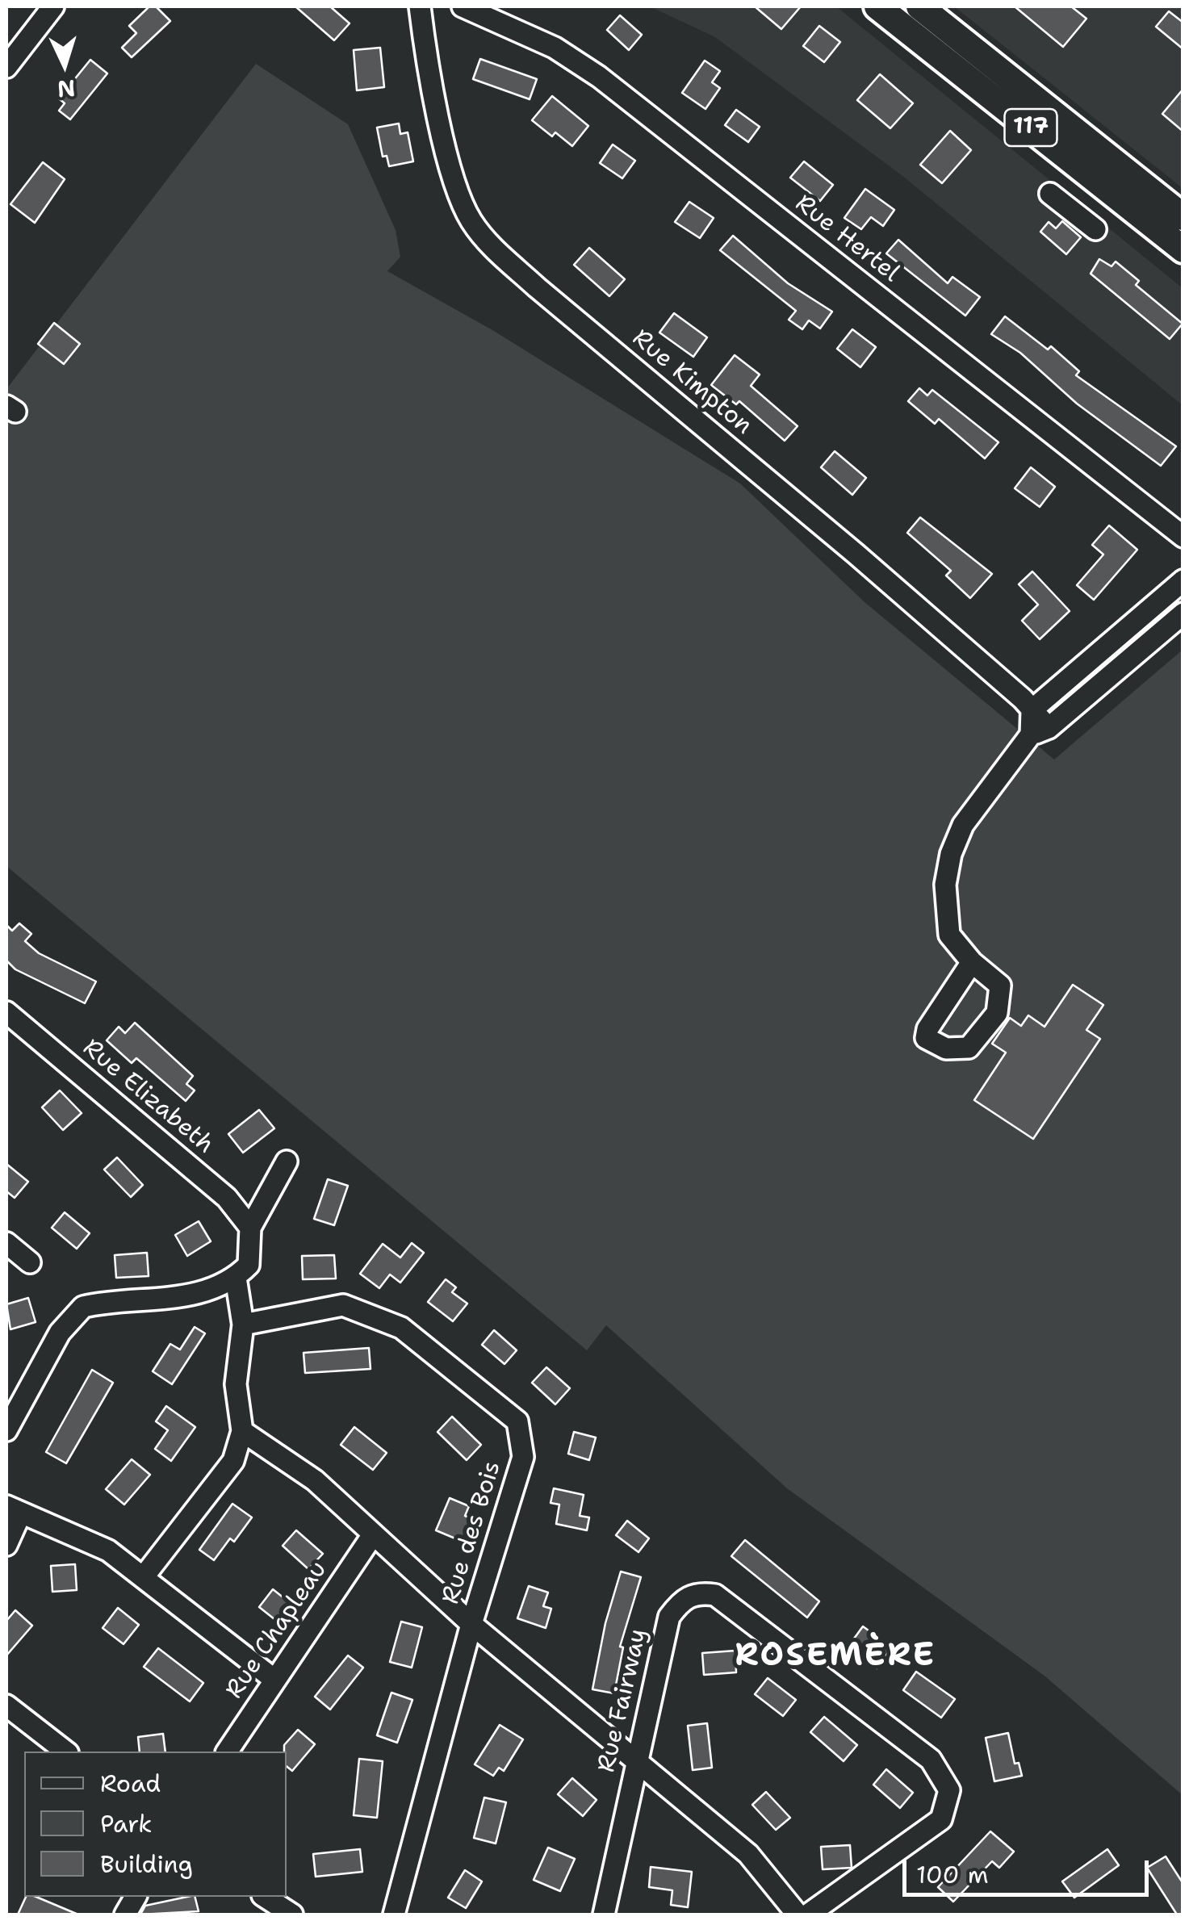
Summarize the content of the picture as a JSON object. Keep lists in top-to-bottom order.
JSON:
{
  "streets": {
    "main road": ["117"],
    "street": [
      "Rue Hertel",
      "Rue Kimpton",
      "Rue Elizabeth",
      "Rue des Bois",
      "Rue Chapleau",
      "Rue Fairway"
    ]
  },
  "districts": ["ROSEMÈRE"],
  "legend": ["Road", "Park", "Building"],
  "scale_bar": "100 m",
  "north": "bottom"
}
